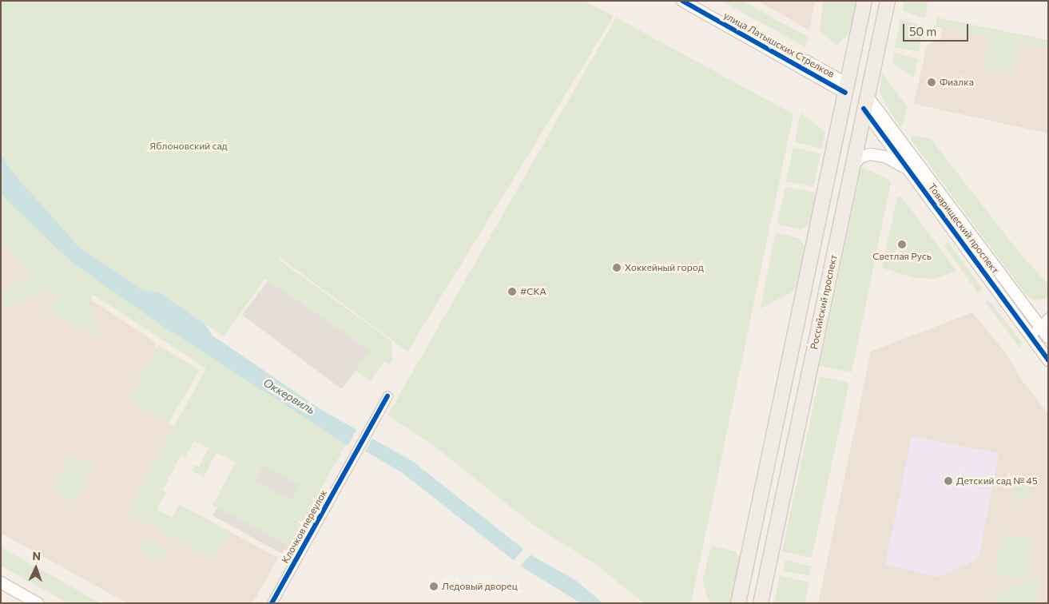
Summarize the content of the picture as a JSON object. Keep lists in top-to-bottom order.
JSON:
{
  "streets": {
    "main road": ["улица Латышских Стрелков", "Российский проспект"],
    "street": ["Товарищеский проспект", "Клочков переулок"]
  },
  "crossings": [
    ["улица Латышских Стрелков", "Товарищеский проспект"],
    ["улица Латышских Стрелков", "Российский проспект"],
    ["Товарищеский проспект", "Российский проспект"]
  ],
  "water": ["Оккервиль"],
  "parks": ["Яблоновский сад"],
  "places": [
    "Фиалка",
    "Светлая Русь",
    "Хоккейный город",
    "#СКА",
    "Детский сад № 45",
    "Ледовый дворец"
  ],
  "scale_bar": "50 m",
  "north": "top"
}
